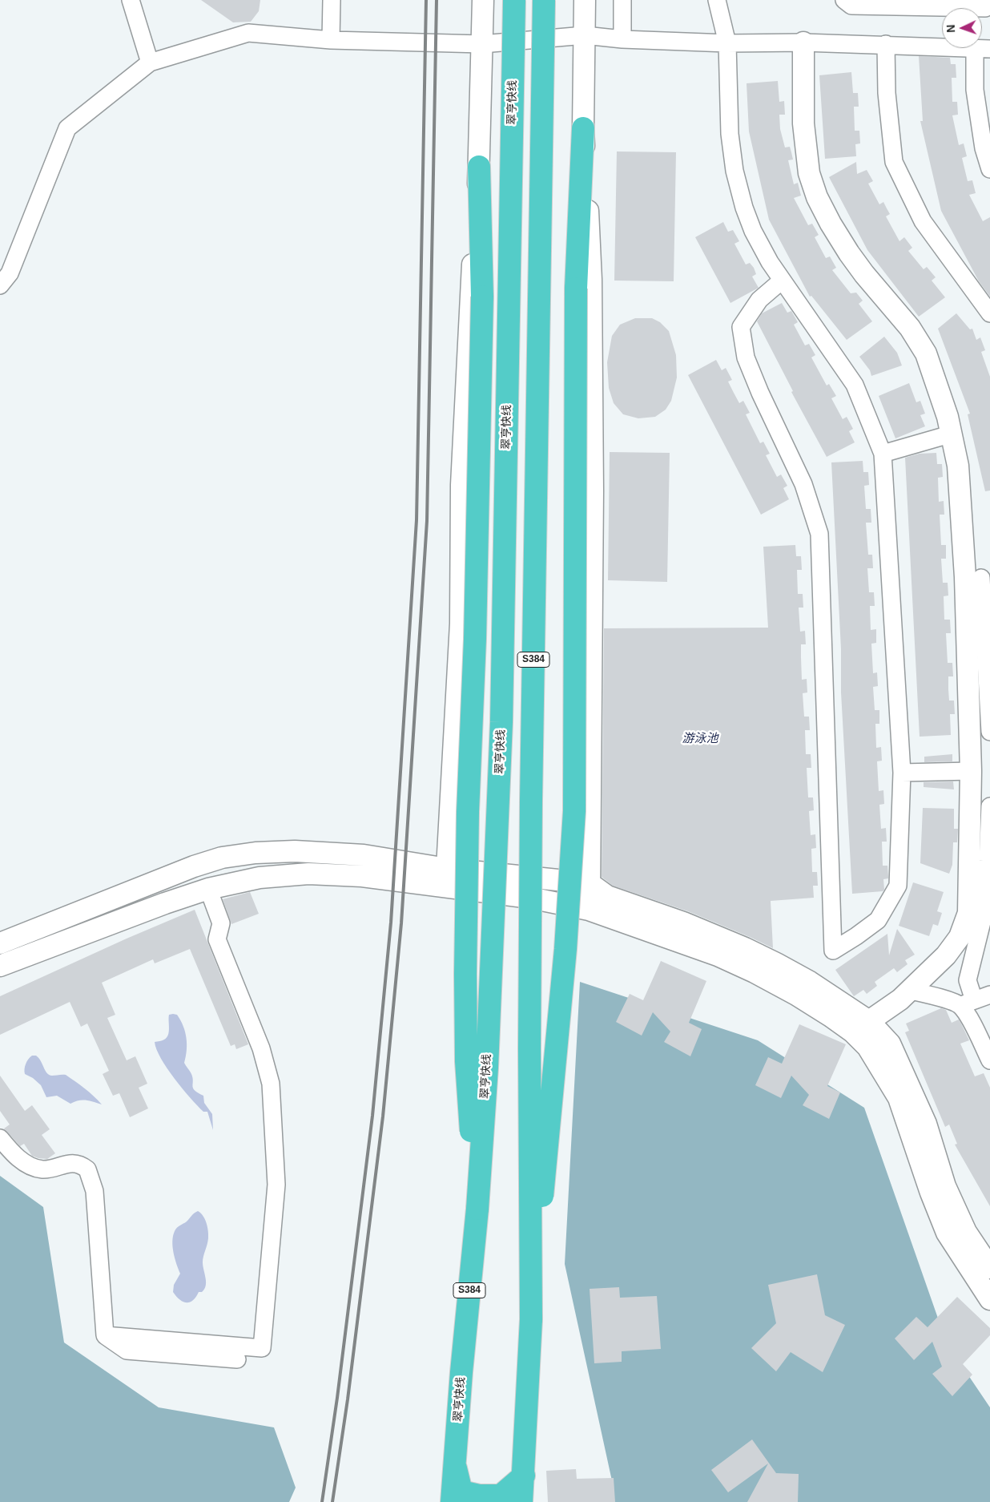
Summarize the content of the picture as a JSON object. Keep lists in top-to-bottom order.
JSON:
{
  "streets": {
    "highway": ["翠亨快线", "S384"]
  },
  "water": ["游泳池"],
  "north": "left"
}
